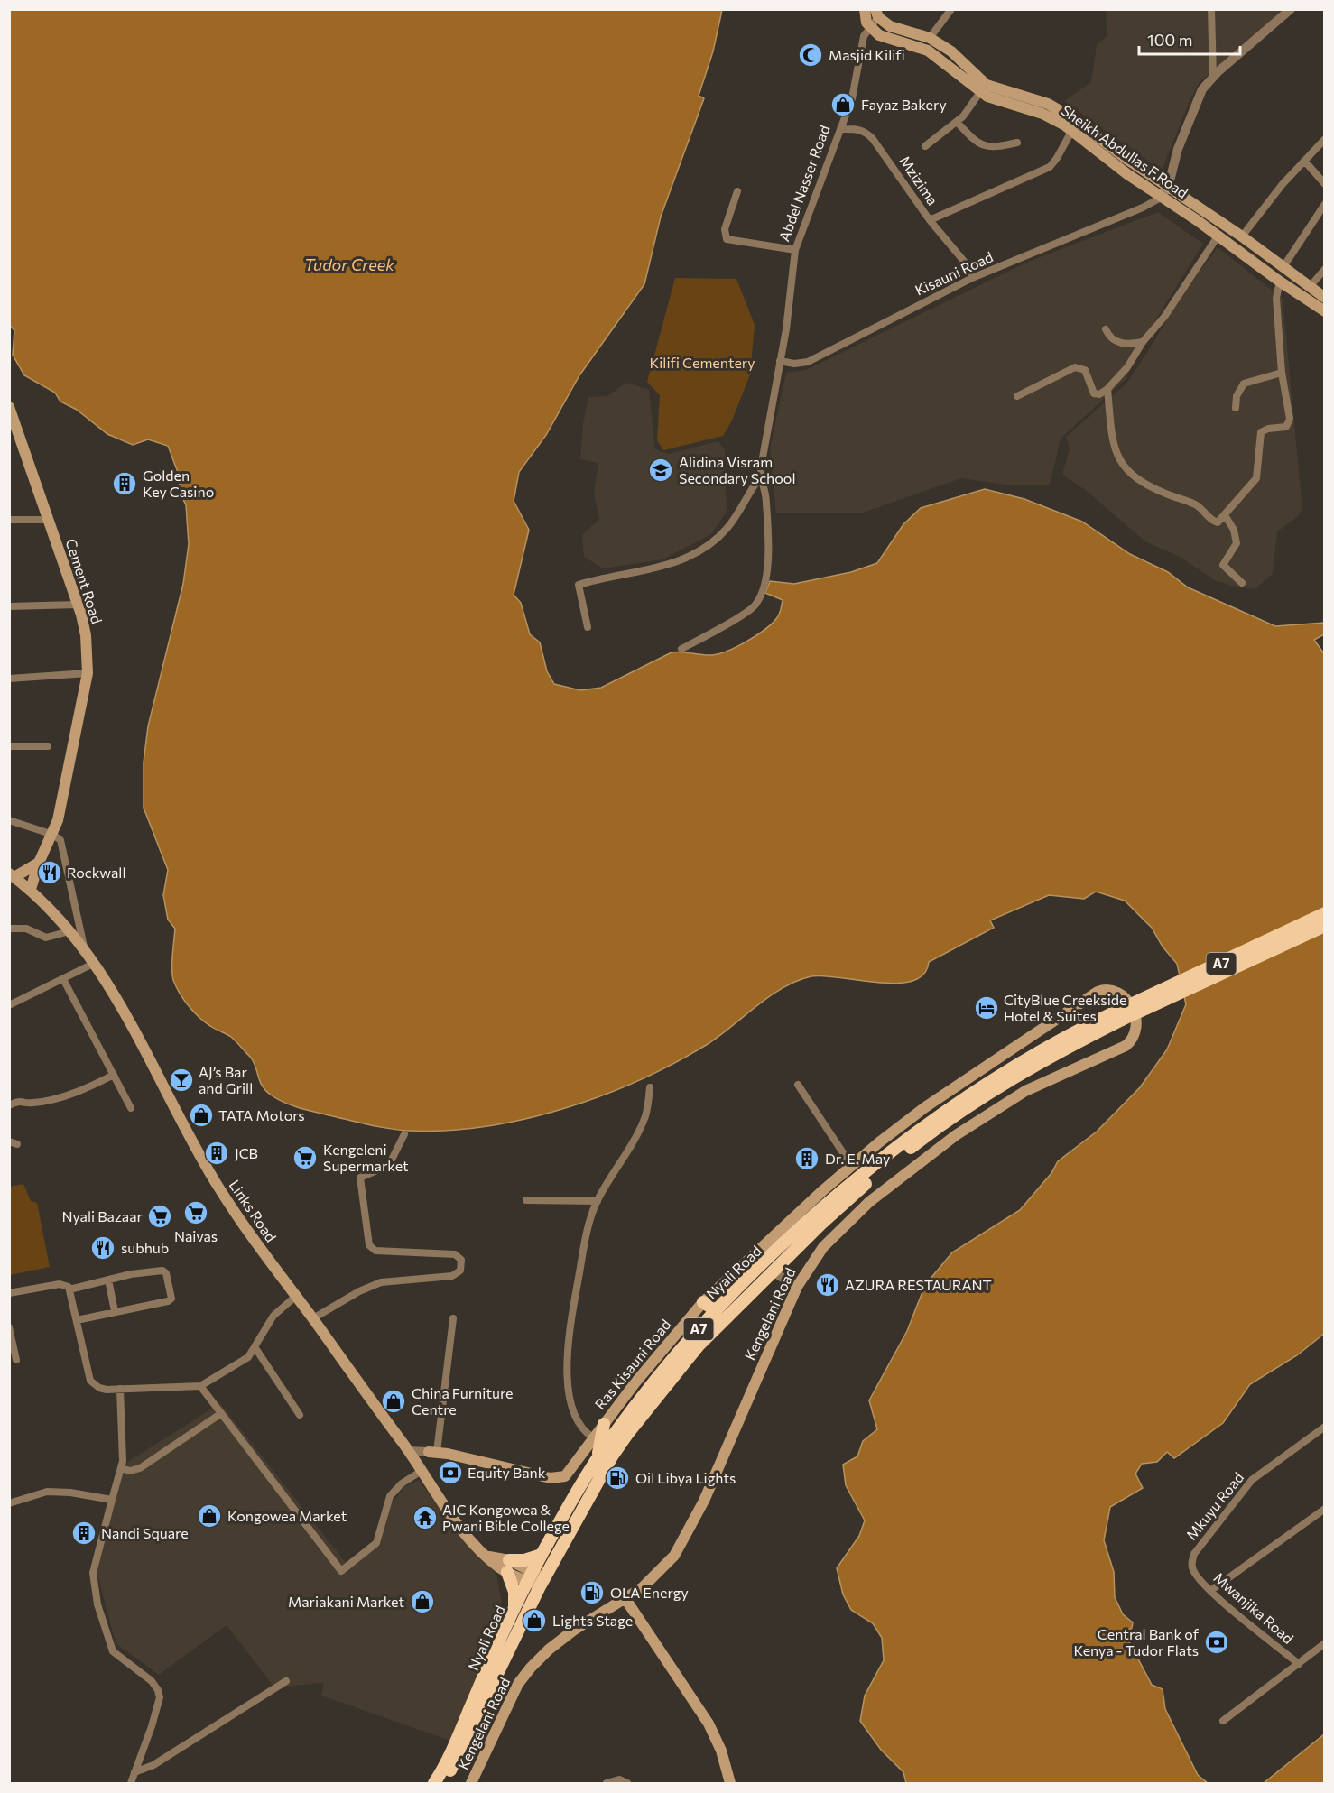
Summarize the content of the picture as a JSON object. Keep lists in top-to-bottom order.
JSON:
{
  "streets": {
    "highway": ["A7", "Nyali Road"],
    "main road": [
      "Sheikh Abdullas F.Road",
      "Cement Road",
      "Links Road",
      "Kengelani Road",
      "Ras Kisauni Road"
    ],
    "street": [
      "Mzizima",
      "Abdel Nasser Road",
      "Kisauni Road",
      "Mkuyu Road",
      "Mwanjika Road"
    ]
  },
  "crossings": [
    ["Sheikh Abdullas F.Road", "Abdel Nasser Road"],
    ["Sheikh Abdullas F.Road", "Kisauni Road"],
    ["Mzizima", "Abdel Nasser Road"],
    ["Abdel Nasser Road", "Kisauni Road"],
    ["Cement Road", "Links Road"],
    ["A7", "Nyali Road"],
    ["Links Road", "Nyali Road"],
    ["Links Road", "Ras Kisauni Road"],
    ["Kengelani Road", "Ras Kisauni Road"],
    ["Mkuyu Road", "Mwanjika Road"]
  ],
  "water": ["Tudor Creek"],
  "parks": ["Kilifi Cementery"],
  "places": {
    "mosque": ["Masjid Kilifi"],
    "shop": [
      "Fayaz Bakery",
      "TATA Motors",
      "China Furniture Centre",
      "Kongowea Market",
      "Mariakani Market",
      "Lights Stage"
    ],
    "school or university": ["Alidina Visram Secondary School"],
    "building": [
      "Golden Key Casino",
      "JCB",
      "Dr. E. May",
      "Nandi Square"
    ],
    "restaurant": ["Rockwall", "subhub", "AZURA RESTAURANT"],
    "hotel": ["CityBlue Creekside Hotel & Suites"],
    "bar": ["AJ’s Bar and Grill"],
    "supermarket": ["Kengeleni Supermarket", "Naivas", "Nyali Bazaar"],
    "bank": ["Equity Bank", "Central Bank of Kenya - Tudor Flats"],
    "fuel station": ["Oil Libya Lights", "OLA Energy"],
    "temple": ["AIC Kongowea & Pwani Bible College"]
  },
  "scale_bar": "100 m"
}
